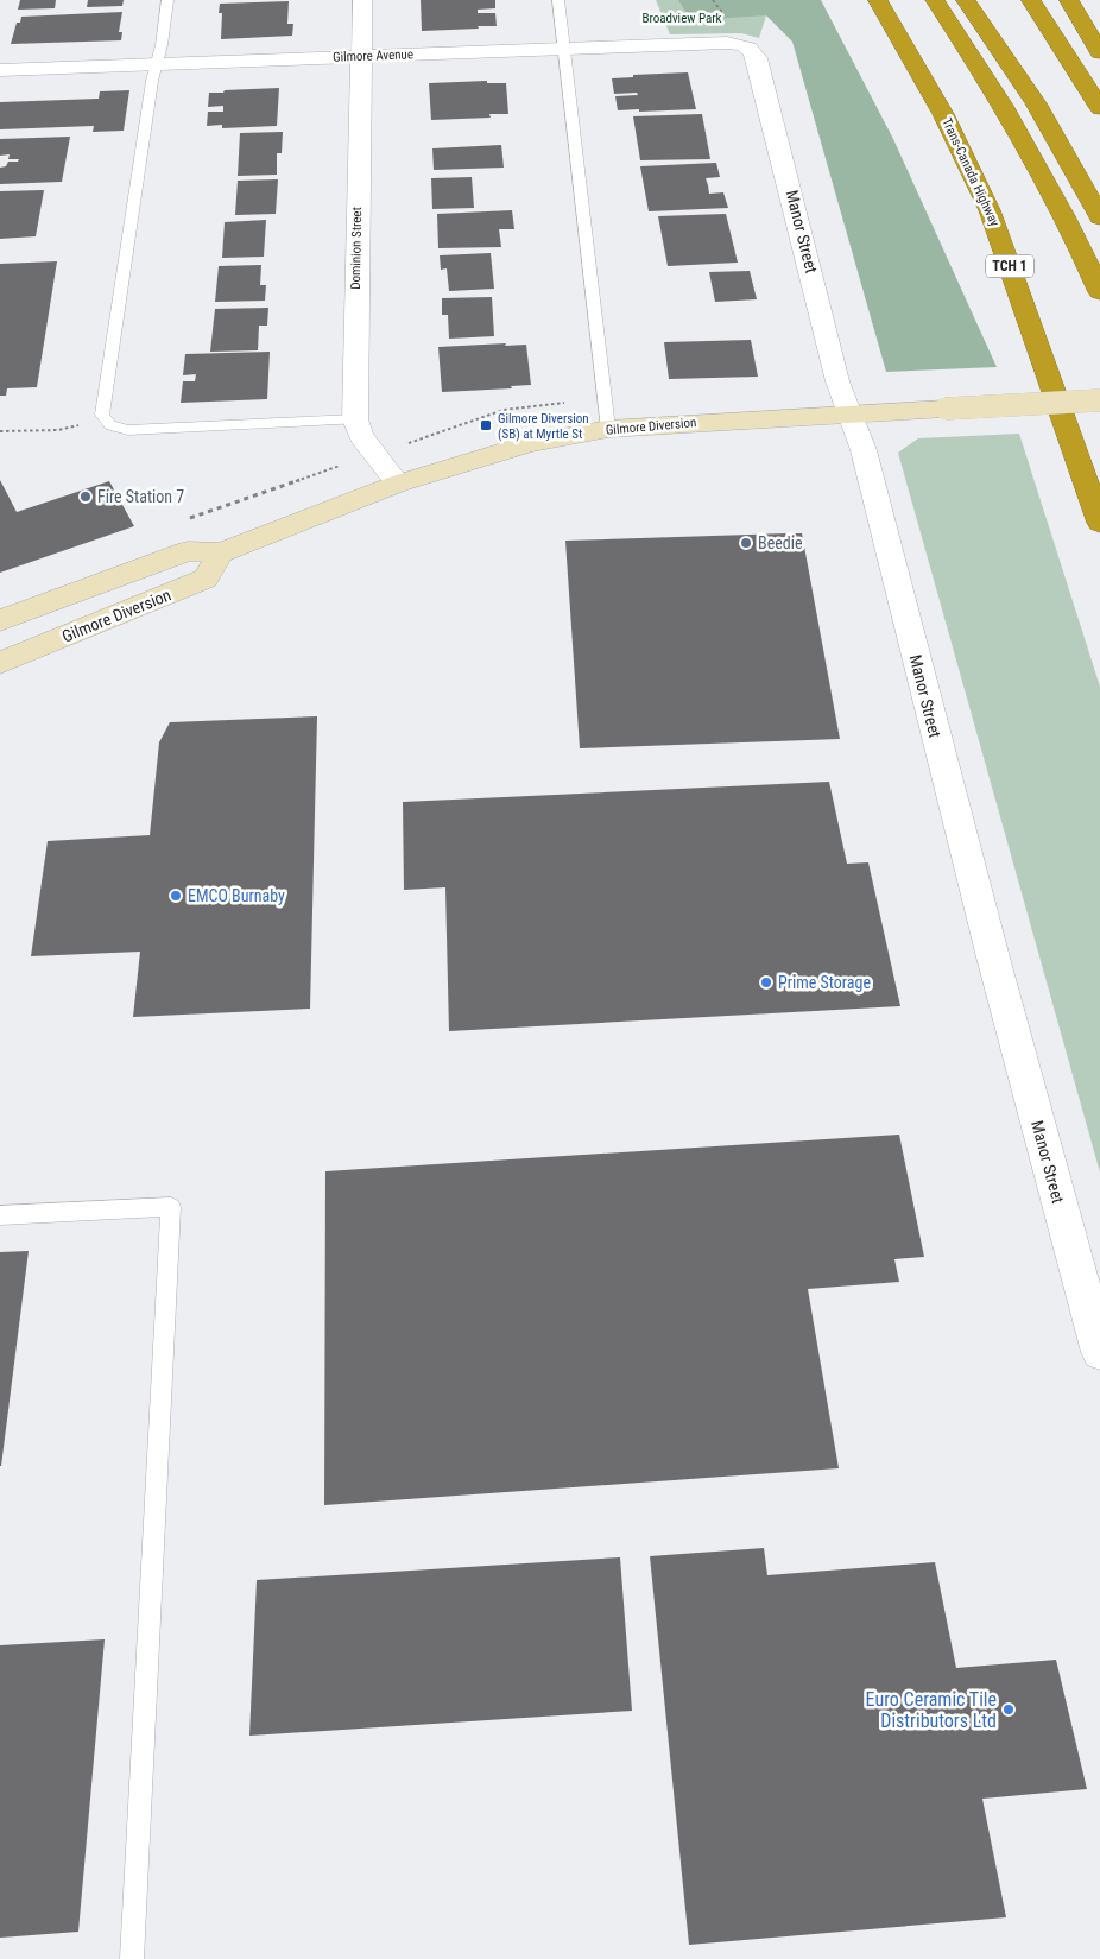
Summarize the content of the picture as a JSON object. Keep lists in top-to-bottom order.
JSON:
{
  "streets": {
    "highway": ["Trans-Canada Highway", "TCH 1"],
    "main road": ["Gilmore Diversion"],
    "street": ["Gilmore Avenue", "Manor Street", "Dominion Street"]
  },
  "crossings": [
    ["Gilmore Avenue", "Manor Street"],
    ["Gilmore Avenue", "Dominion Street"],
    ["Manor Street", "Gilmore Diversion"],
    ["Dominion Street", "Gilmore Diversion"]
  ],
  "parks": ["Broadview Park"],
  "places": {
    "transit": ["Gilmore Diversion (SB) at Myrtle St"],
    "other": [
      "Fire Station 7",
      "Beedie",
      "EMCO Burnaby",
      "Prime Storage",
      "Euro Ceramic Tile Distributors Ltd"
    ]
  }
}
